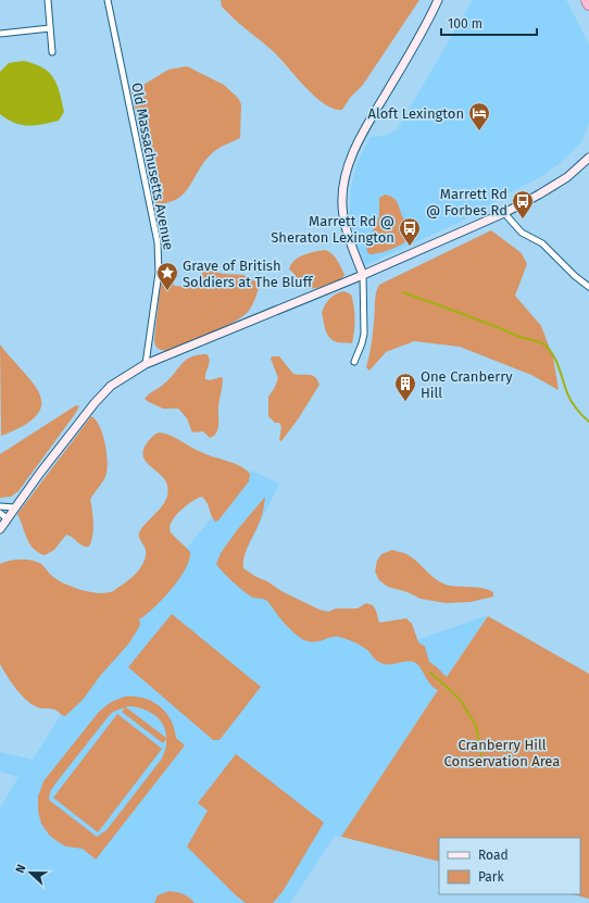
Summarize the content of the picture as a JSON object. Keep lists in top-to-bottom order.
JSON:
{
  "streets": {
    "street": ["Old Massachusetts Avenue"]
  },
  "parks": ["Cranberry Hill Conservation Area"],
  "places": {
    "hotel": ["Aloft Lexington"],
    "bus stop": ["Marrett Rd @ Forbes Rd", "Marrett Rd @ Sheraton Lexington"],
    "place": ["Grave of British Soldiers at The Bluff"],
    "building": ["One Cranberry Hill"]
  },
  "legend": ["Road", "Park"],
  "scale_bar": "100 m",
  "north": "left"
}
